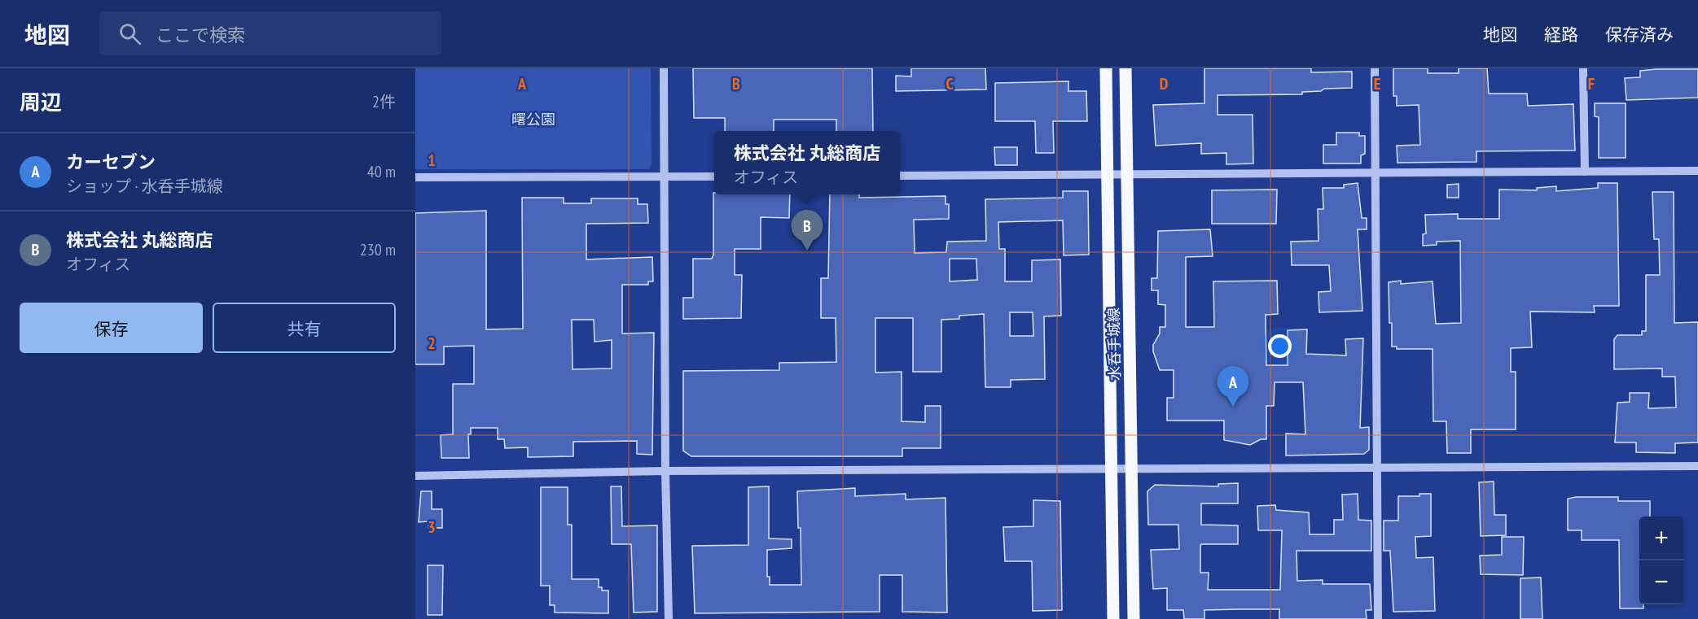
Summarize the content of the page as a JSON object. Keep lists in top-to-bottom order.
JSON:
{
  "streets": {
    "main road": ["水呑手城線"]
  },
  "parks": ["曙公園"],
  "page": {
    "header": "地図",
    "search": "ここで検索",
    "nav": ["地図", "経路", "保存済み"],
    "heading": ["周辺", "2件"],
    "popup": ["株式会社 丸総商店", "オフィス"],
    "list": [
      {
        "mark": "A",
        "name": "カーセブン",
        "note": "ショップ · 水呑手城線",
        "value": "40 m"
      },
      {
        "mark": "B",
        "name": "株式会社 丸総商店",
        "note": "オフィス",
        "value": "230 m"
      }
    ],
    "pins": ["B", "A"],
    "buttons": ["保存", "共有"],
    "map_buttons": ["+", "−"]
  },
  "grid": {
    "columns": [
      "A",
      "B",
      "C",
      "D",
      "E",
      "F"
    ],
    "rows": ["1", "2", "3"]
  }
}
